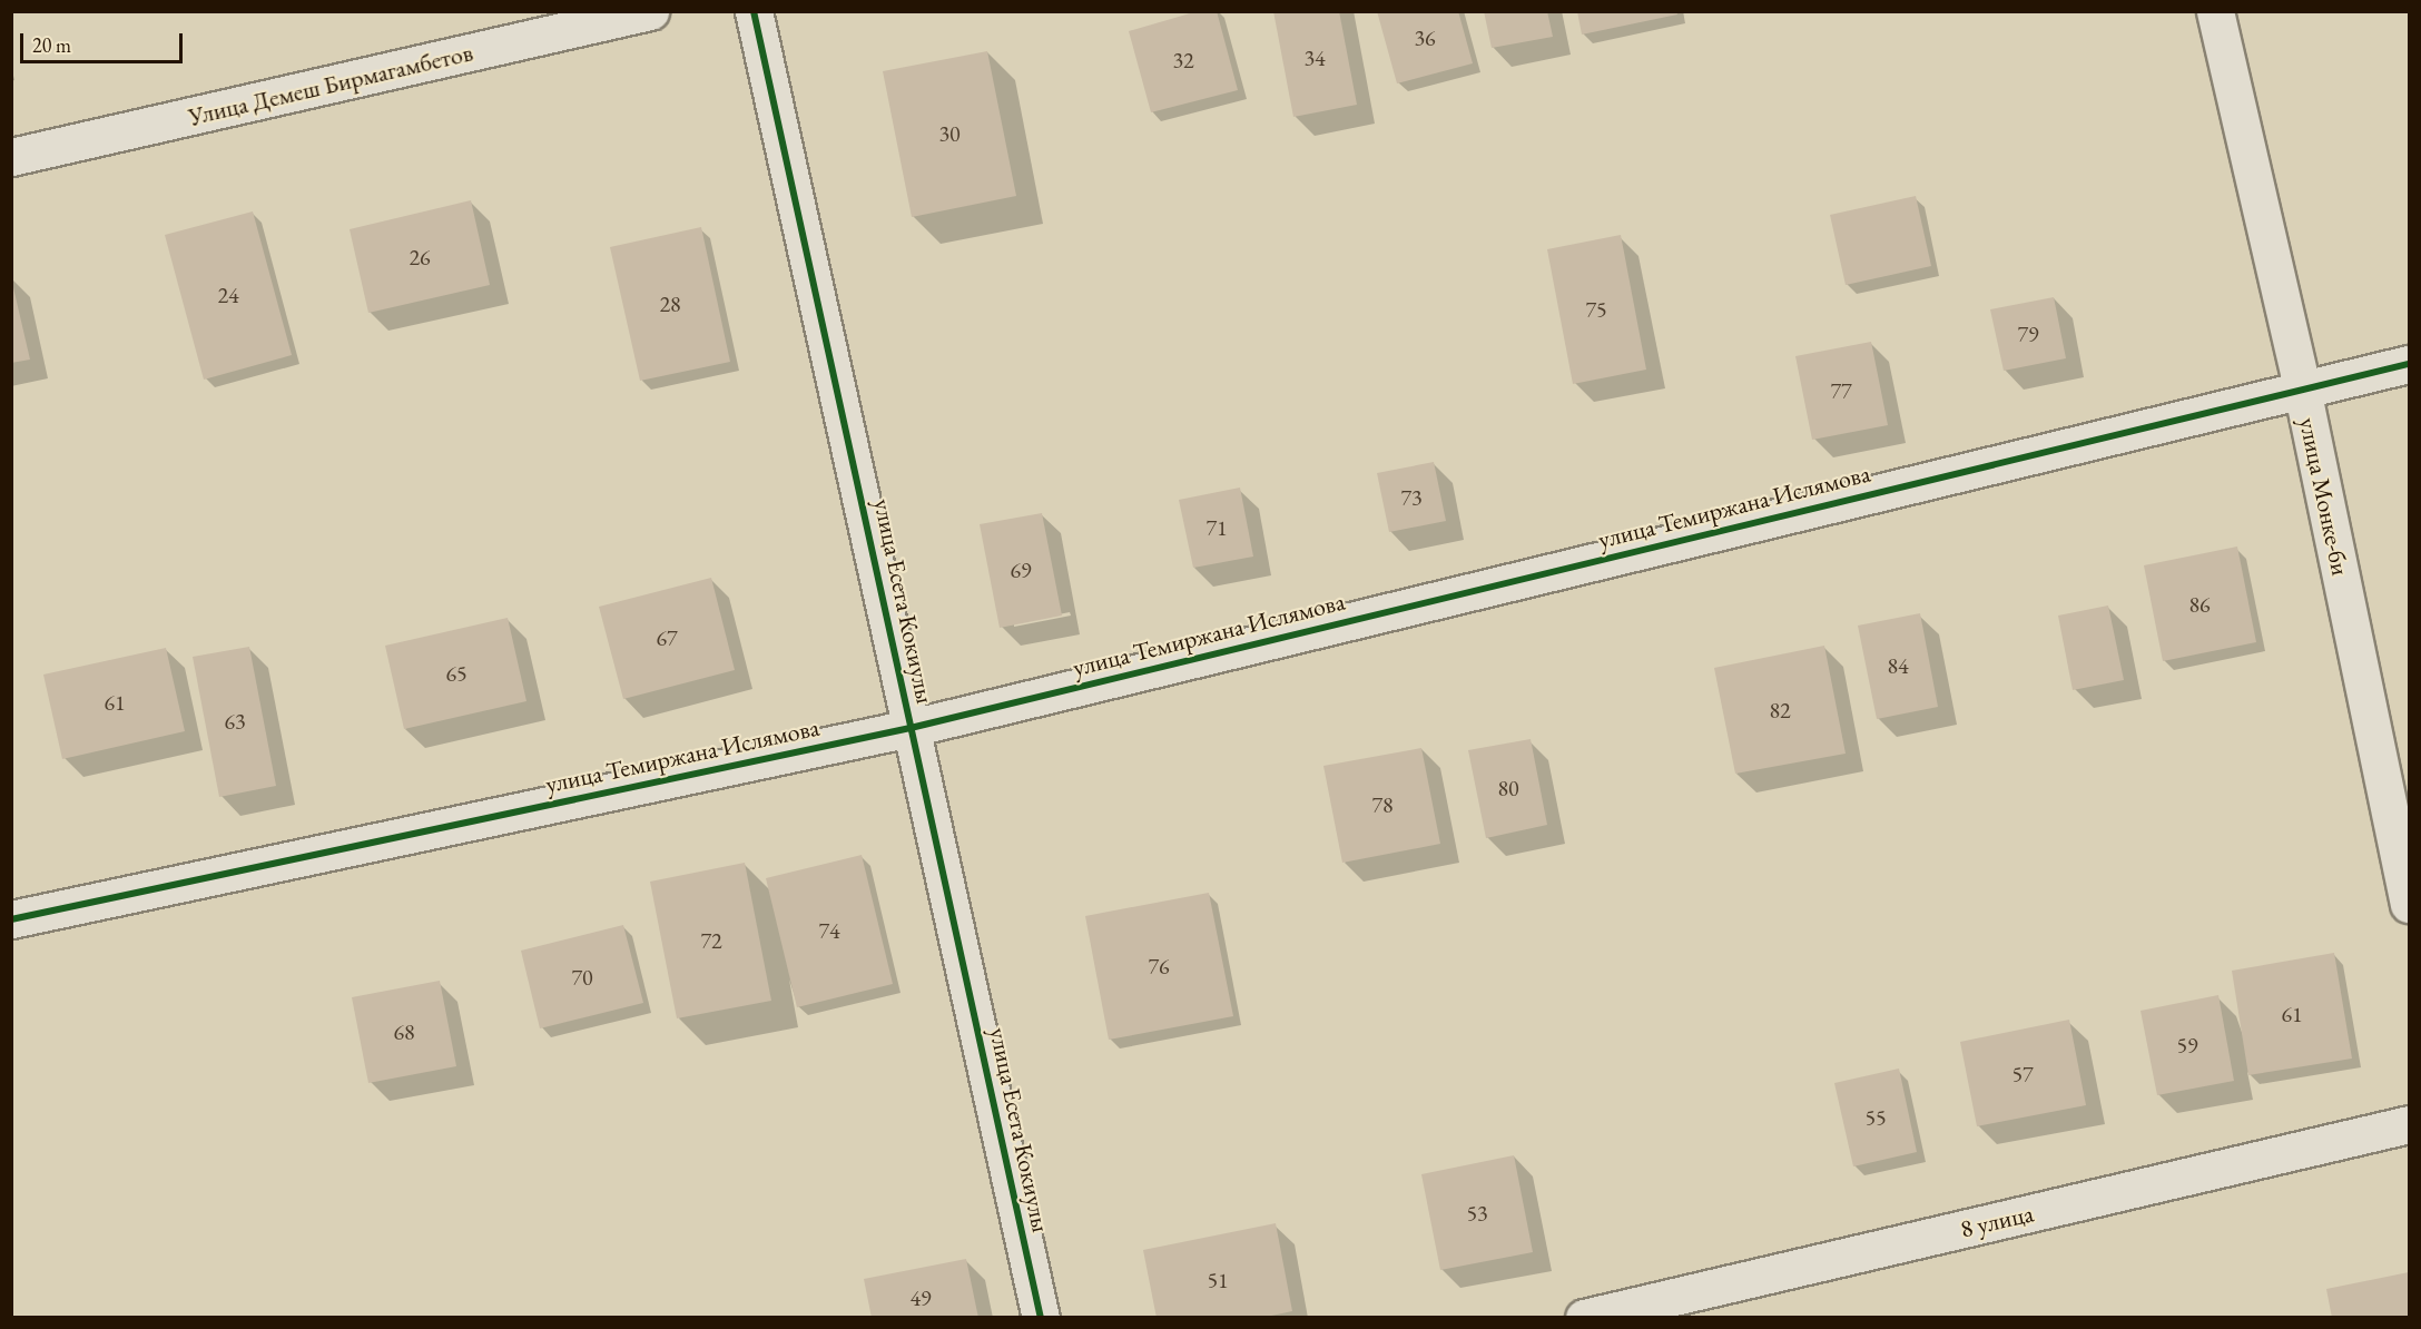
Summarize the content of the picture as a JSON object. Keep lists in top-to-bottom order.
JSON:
{
  "streets": {
    "street": [
      "Улица Демеш Бирмагамбетов",
      "улица Монке-би",
      "улица Темиржана Ислямова",
      "улица Есета Кокиулы",
      "8 улица"
    ]
  },
  "crossings": [
    ["улица Монке-би", "улица Темиржана Ислямова"],
    ["улица Темиржана Ислямова", "улица Есета Кокиулы"]
  ],
  "house_numbers": [
    "36",
    "34",
    "32",
    "30",
    "26",
    "24",
    "28",
    "75",
    "79",
    "77",
    "73",
    "71",
    "69",
    "86",
    "67",
    "84",
    "65",
    "61",
    "82",
    "63",
    "80",
    "78",
    "74",
    "72",
    "76",
    "70",
    "61",
    "68",
    "59",
    "57",
    "55",
    "53",
    "51",
    "49"
  ],
  "scale_bar": "20 m"
}
